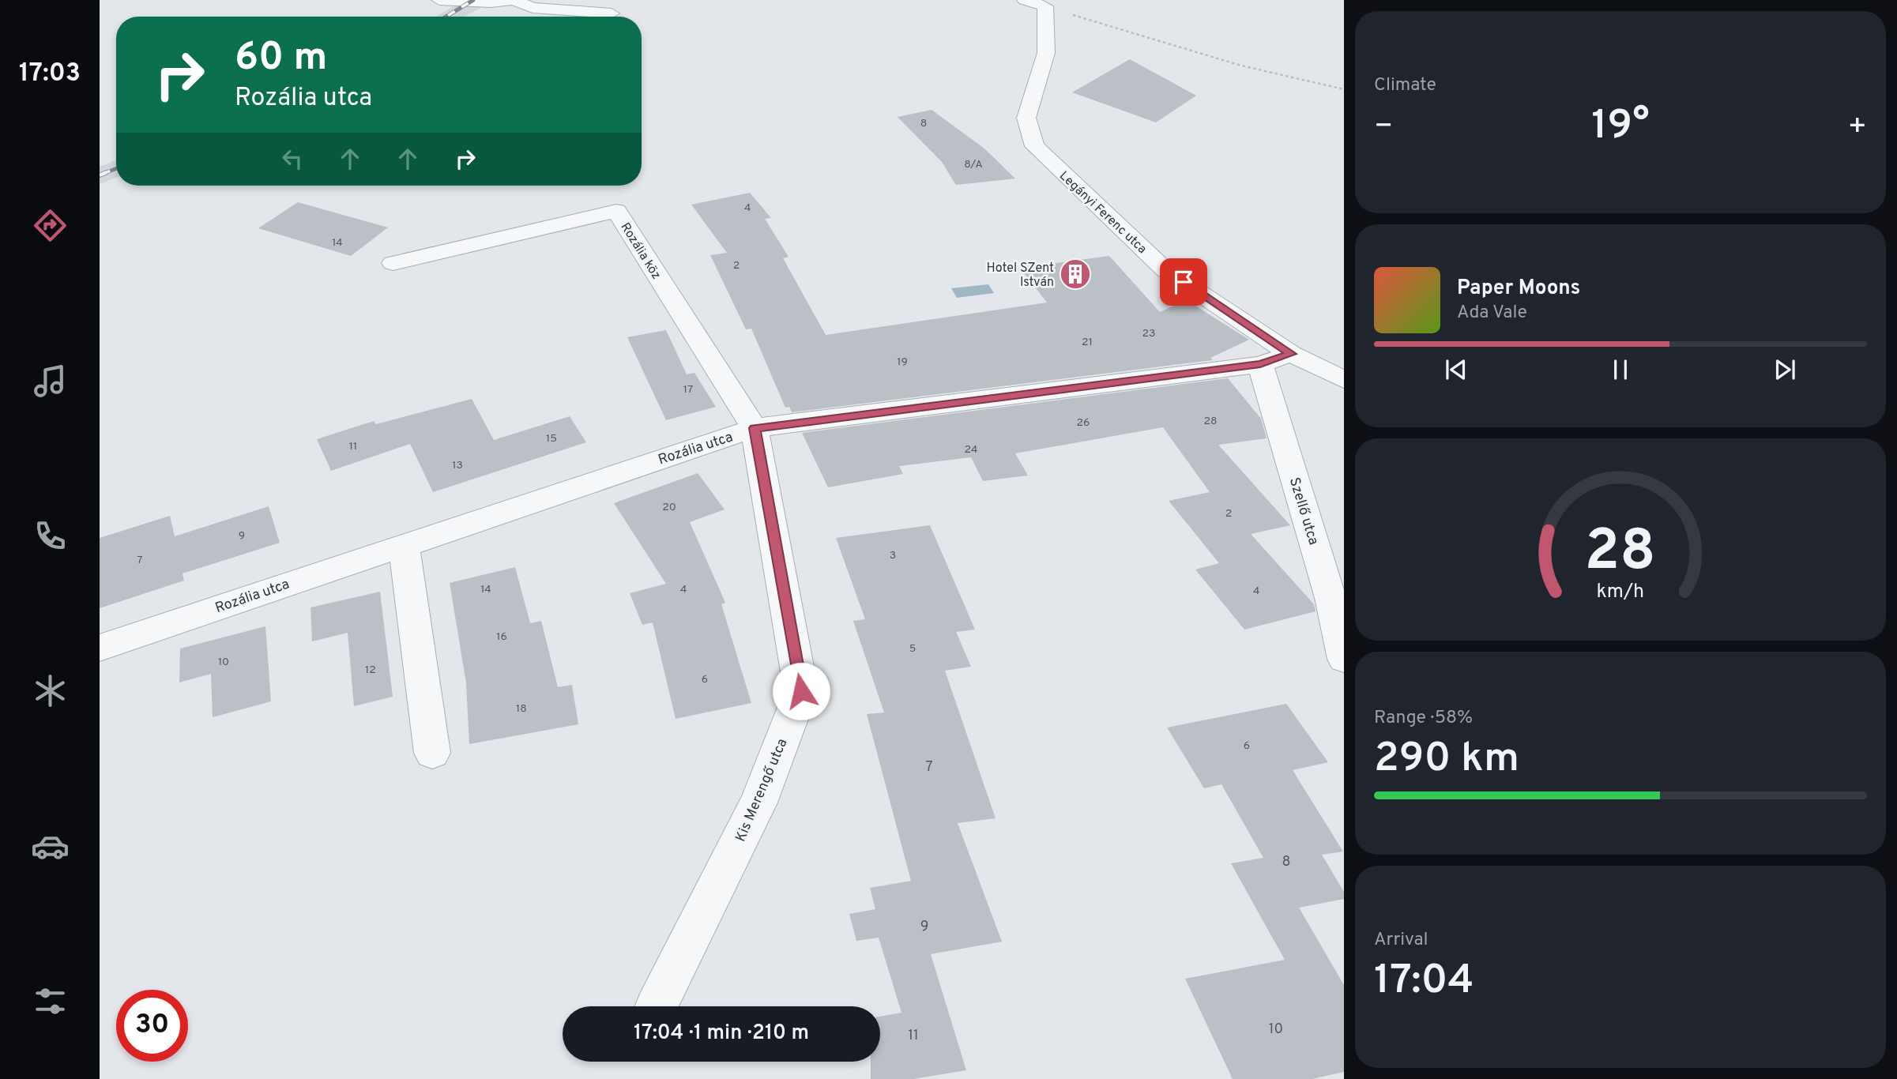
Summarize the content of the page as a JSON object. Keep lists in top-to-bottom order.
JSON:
{
  "streets": {
    "street": [
      "Legányi Ferenc utca",
      "Rozália köz",
      "Rozália utca",
      "Szellő utca",
      "Kis Merengő utca"
    ]
  },
  "crossings": [
    ["Legányi Ferenc utca", "Rozália utca"],
    ["Rozália köz", "Rozália utca"],
    ["Rozália köz", "Kis Merengő utca"],
    ["Rozália utca", "Szellő utca"],
    ["Rozália utca", "Kis Merengő utca"]
  ],
  "places": {
    "building": ["Hotel SZent István"]
  },
  "house_numbers": [
    "8",
    "8/A",
    "4",
    "14",
    "2",
    "23",
    "21",
    "19",
    "17",
    "28",
    "26",
    "15",
    "11",
    "24",
    "13",
    "20",
    "2",
    "9",
    "3",
    "7",
    "14",
    "4",
    "4",
    "16",
    "5",
    "10",
    "12",
    "6",
    "18",
    "6",
    "7",
    "8",
    "9",
    "10",
    "11"
  ],
  "page": {
    "tabs": "17:03",
    "tile": [
      "Climate",
      ["Range · 58%", "290 km"],
      ["Arrival", "17:04"]
    ],
    "turn": ["60 m", "Rozália utca"],
    "heat": ["−", "19°", "+"],
    "song": ["Paper Moons", "Ada Vale"],
    "limit": "30",
    "trip": "17:04 · 1 min · 210 m",
    "gauge": ["28", "km/h"]
  }
}
